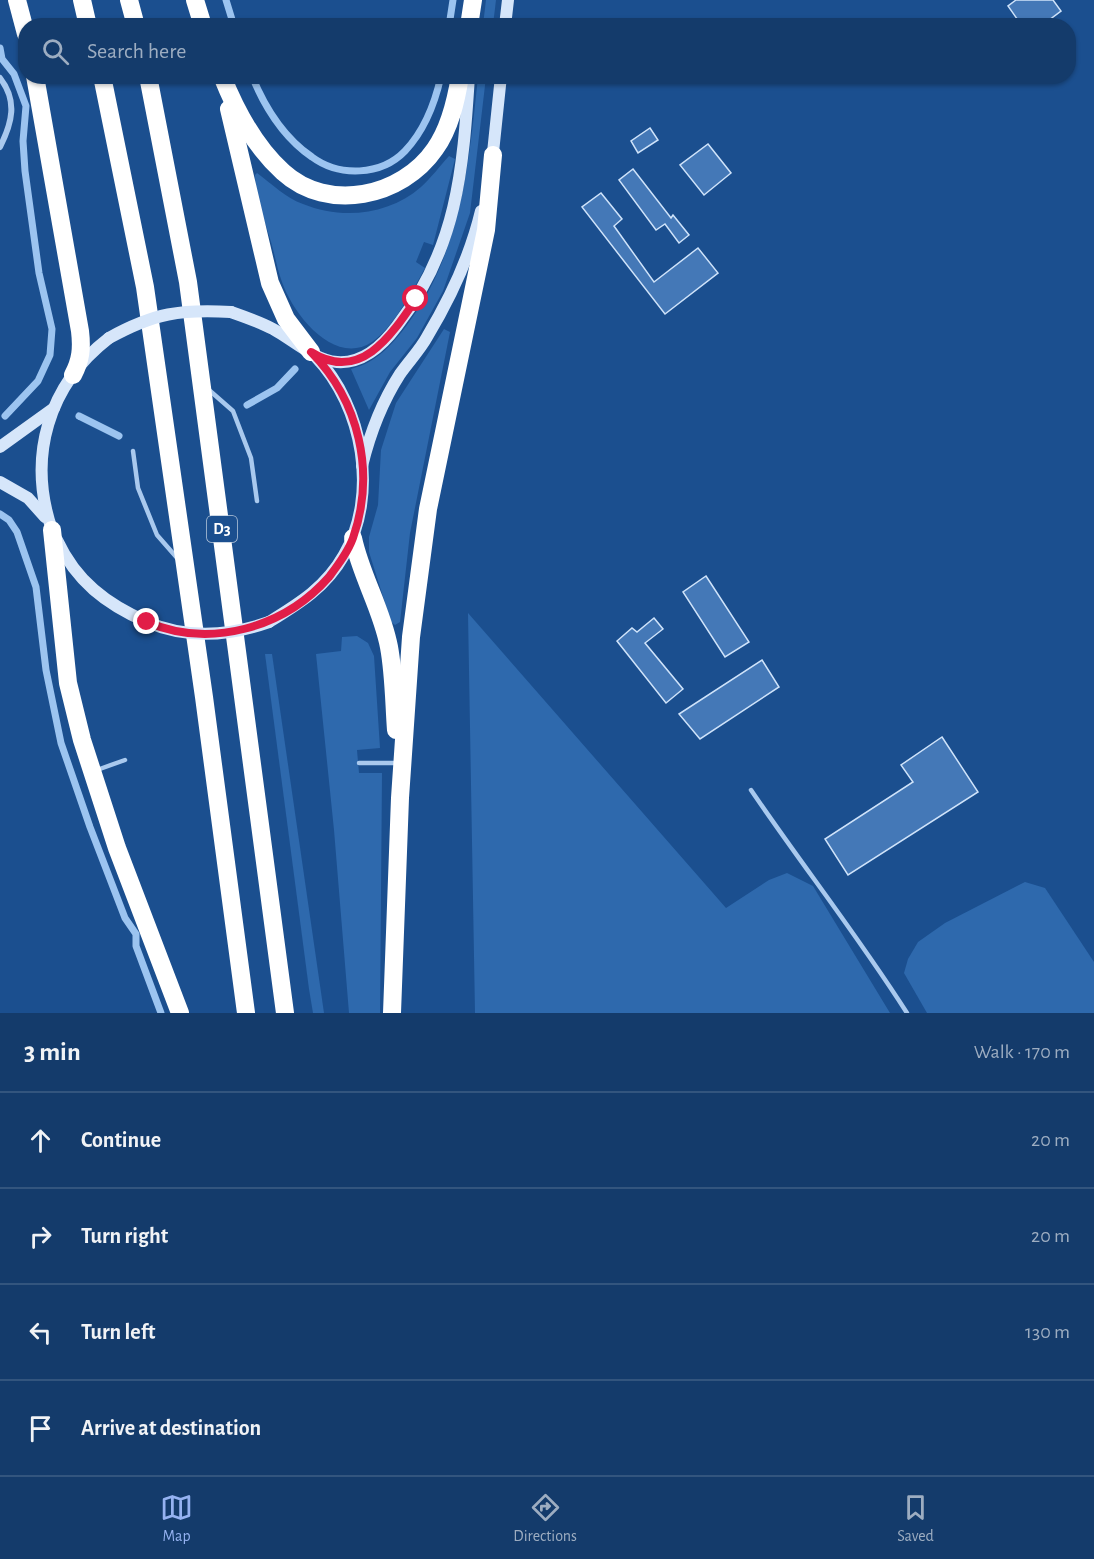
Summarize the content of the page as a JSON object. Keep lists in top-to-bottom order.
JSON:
{
  "streets": {
    "highway": ["D3"]
  },
  "page": {
    "search": "Search here",
    "heading": ["3 min", "Walk · 170 m"],
    "list": [
      ["Continue", "20 m"],
      ["Turn right", "20 m"],
      ["Turn left", "130 m"],
      "Arrive at destination"
    ],
    "nav": ["Map", "Directions", "Saved"]
  }
}
